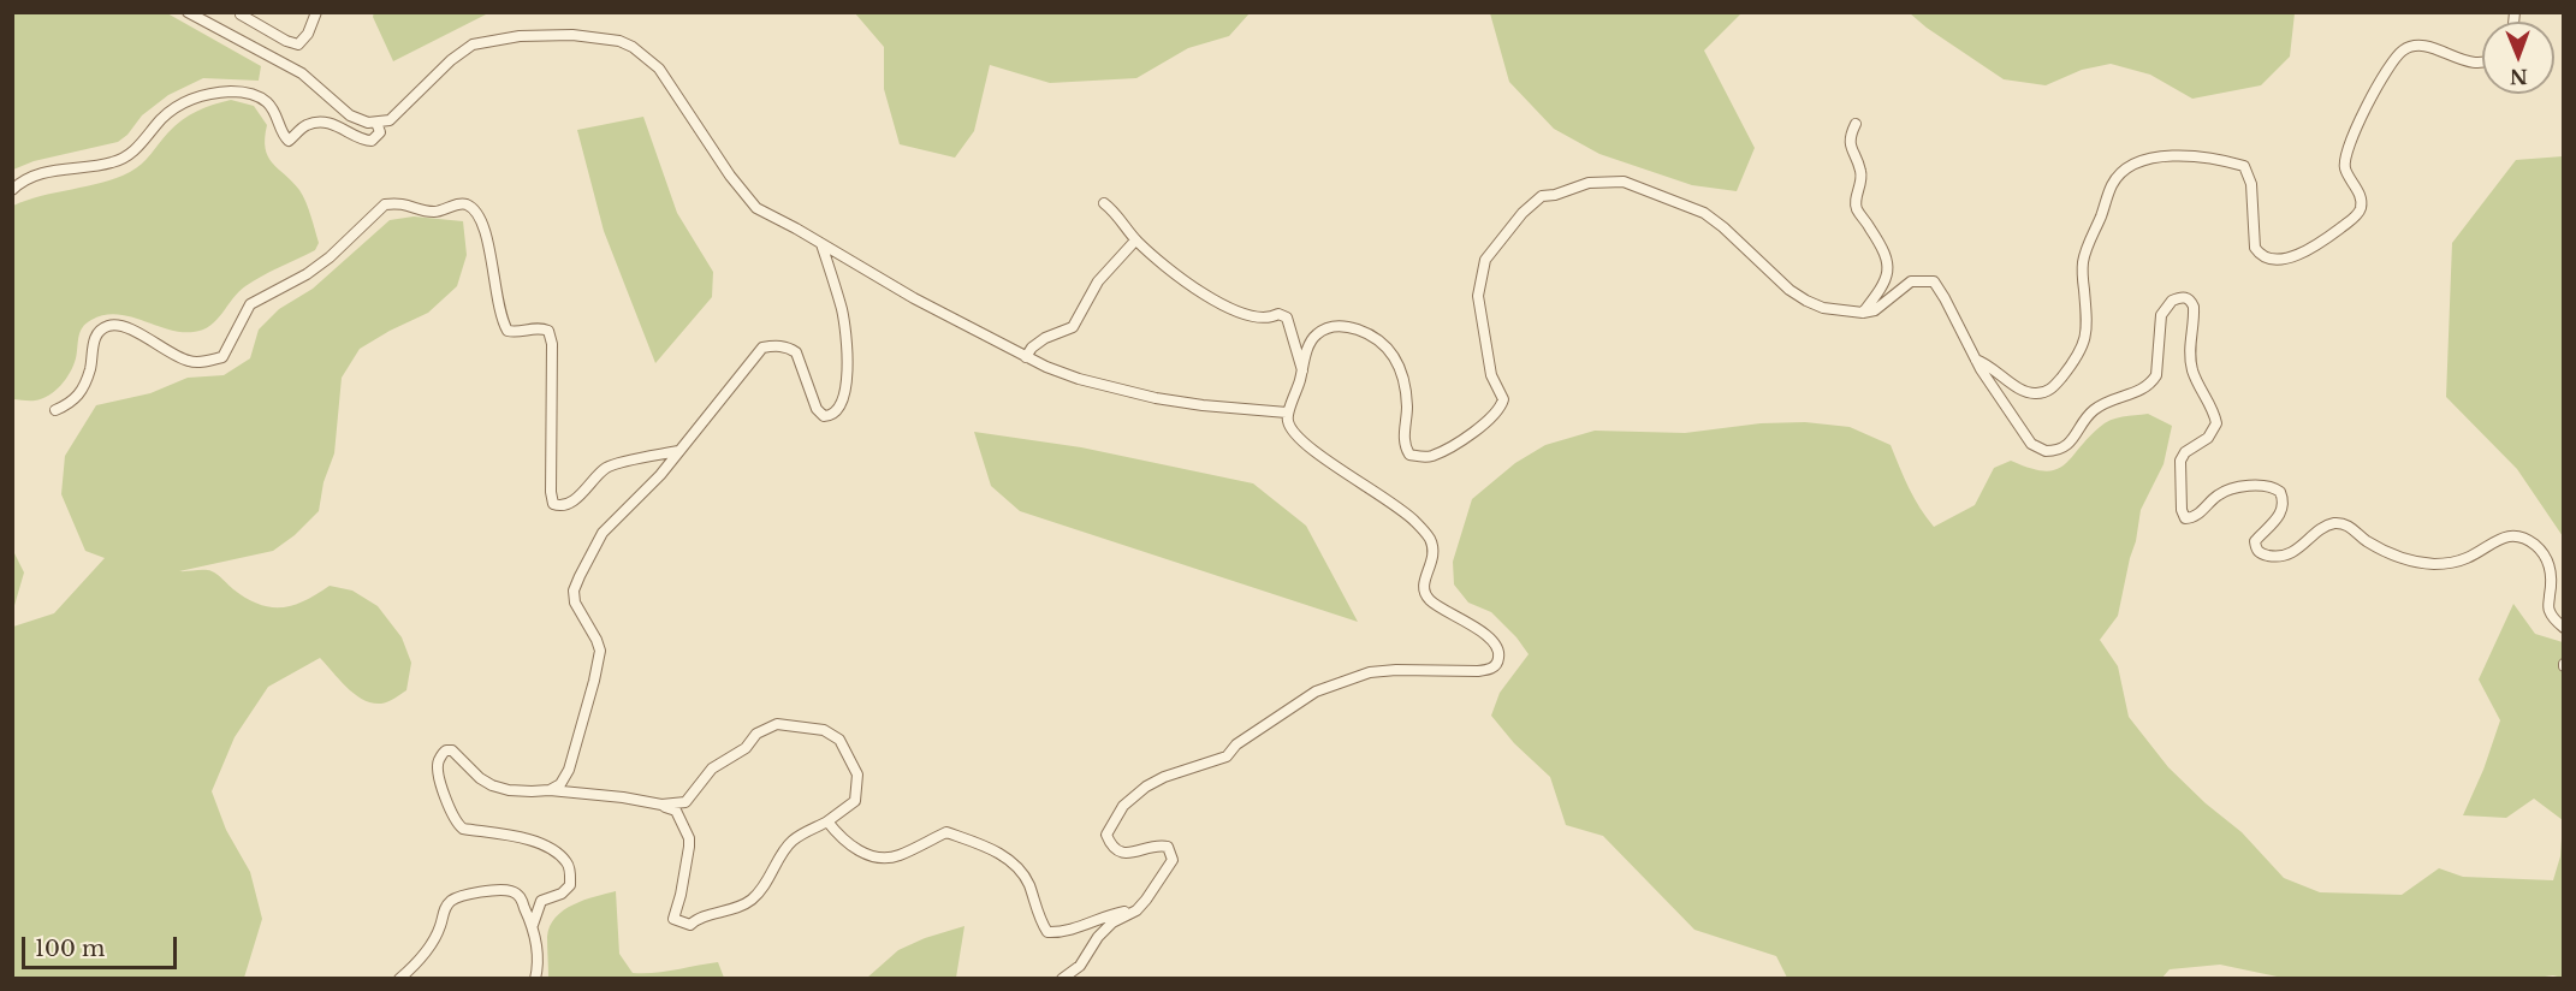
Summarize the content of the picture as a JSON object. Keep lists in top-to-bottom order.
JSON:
{
  "scale_bar": "100 m",
  "north": "bottom"
}
